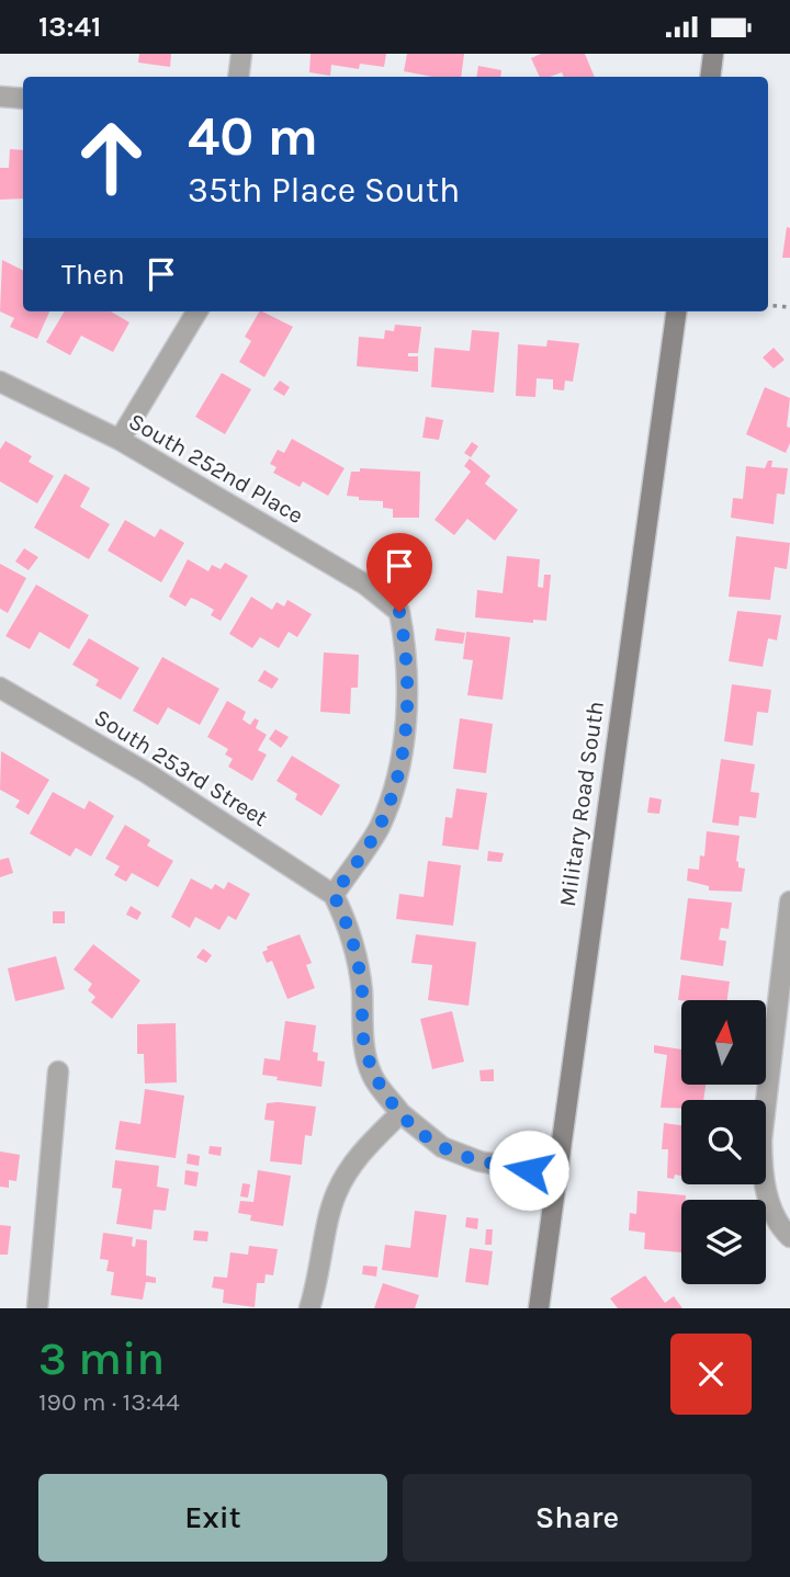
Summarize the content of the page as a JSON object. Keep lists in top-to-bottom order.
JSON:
{
  "streets": {
    "main road": ["Military Road South"],
    "street": ["South 252nd Place", "South 253rd Street"]
  },
  "crossings": [
    ["South 252nd Place", "South 253rd Street"]
  ],
  "north": "top",
  "page": {
    "status": "13:41",
    "turn": ["40 m", "35th Place South"],
    "then": "Then",
    "heading": ["3 min", "190 m · 13:44"],
    "buttons": ["Exit", "Share"]
  }
}
